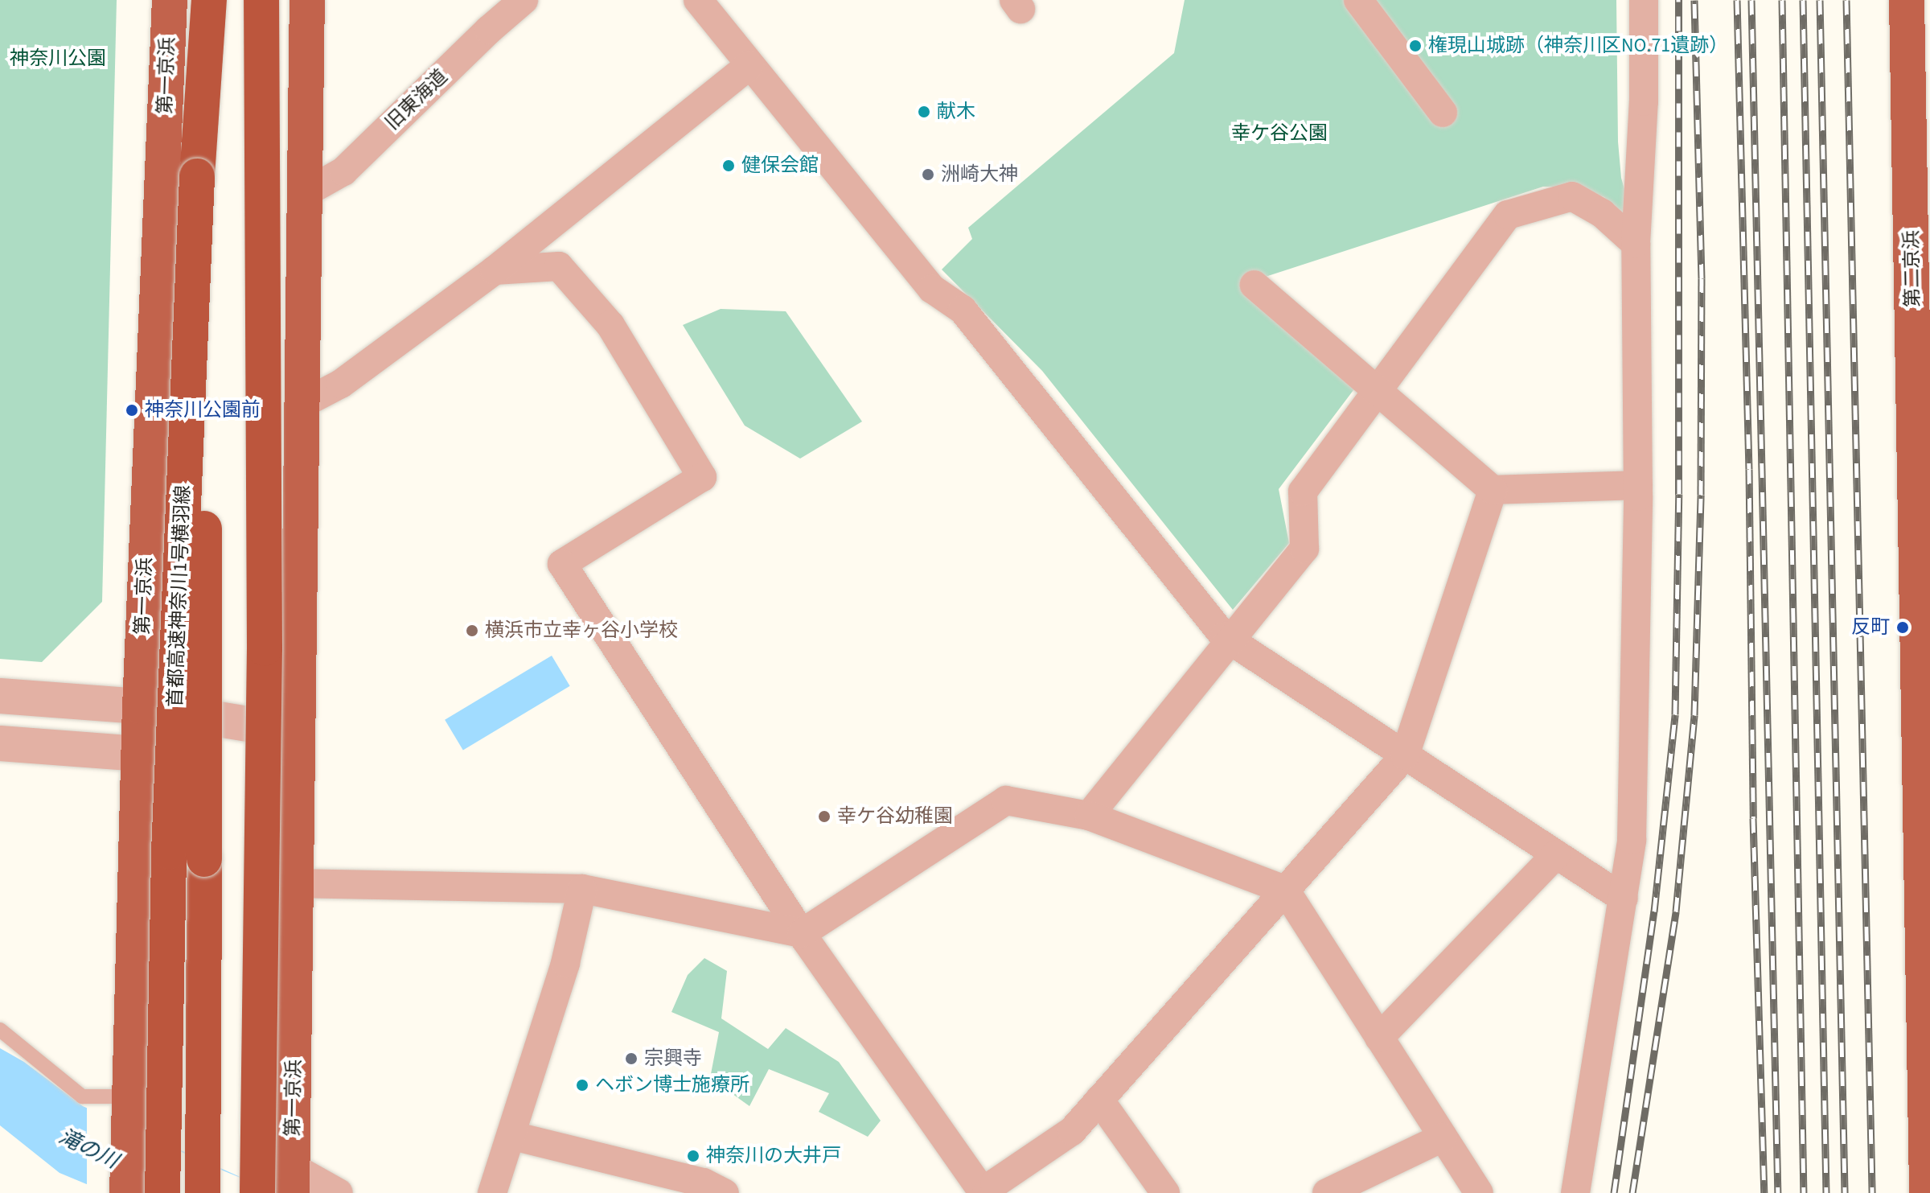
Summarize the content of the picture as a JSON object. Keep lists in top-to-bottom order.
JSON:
{
  "streets": {
    "highway": ["第一京浜", "第二京浜", "首都高速神奈川1号横羽線"],
    "street": ["旧東海道"]
  },
  "crossings": [
    ["第一京浜", "旧東海道"]
  ],
  "water": ["滝の川"],
  "parks": ["神奈川公園", "幸ケ谷公園"],
  "places": [
    "権現山城跡（神奈川区NO.71遺跡）",
    "献木",
    "健保会館",
    "洲崎大神",
    "神奈川公園前",
    "反町",
    "横浜市立幸ヶ谷小学校",
    "幸ケ谷幼稚園",
    "宗興寺",
    "ヘボン博士施療所",
    "神奈川の大井戸"
  ]
}
